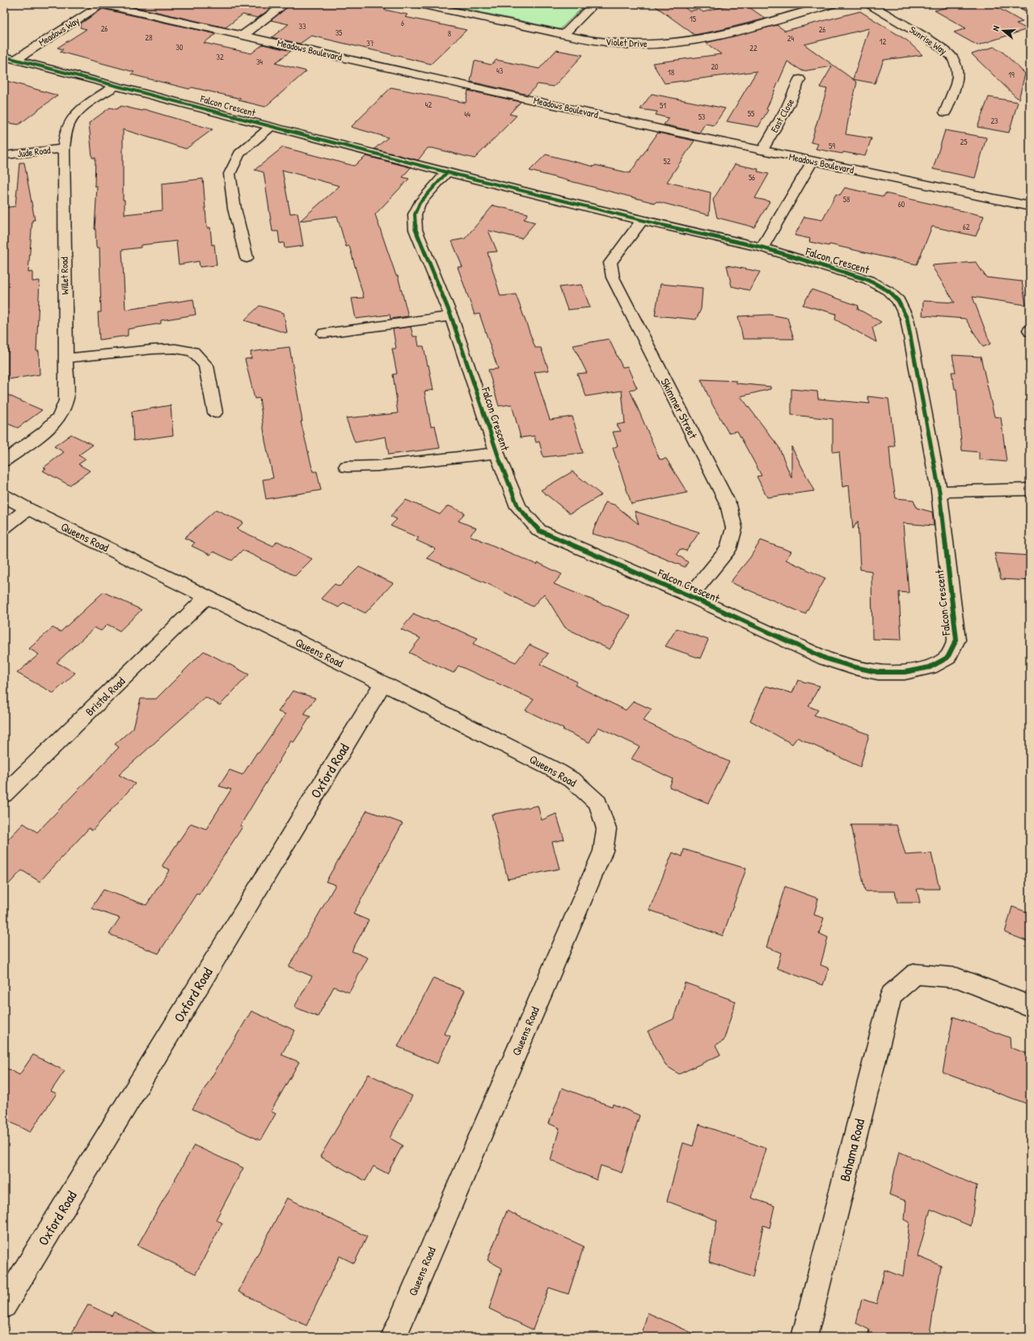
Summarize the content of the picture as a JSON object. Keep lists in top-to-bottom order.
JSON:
{
  "streets": {
    "street": [
      "Meadows Way",
      "Sunrise Way",
      "Violet Drive",
      "Meadows Boulevard",
      "Falcon Crescent",
      "East Close",
      "Jude Road",
      "Willet Road",
      "Skimmer Street",
      "Queens Road",
      "Bristol Road",
      "Oxford Road",
      "Bahama Road"
    ]
  },
  "crossings": [
    ["Meadows Way", "Meadows Boulevard"],
    ["Meadows Way", "Falcon Crescent"],
    ["Meadows Boulevard", "East Close"],
    ["Falcon Crescent", "Willet Road"],
    ["Falcon Crescent", "Skimmer Street"],
    ["Jude Road", "Willet Road"],
    ["Queens Road", "Bristol Road"],
    ["Queens Road", "Oxford Road"]
  ],
  "house_numbers": [
    "15",
    "6",
    "33",
    "26",
    "26",
    "35",
    "8",
    "28",
    "24",
    "12",
    "37",
    "30",
    "22",
    "32",
    "34",
    "20",
    "43",
    "18",
    "19",
    "42",
    "51",
    "55",
    "44",
    "53",
    "23",
    "25",
    "59",
    "52",
    "56",
    "58",
    "60",
    "62"
  ],
  "north": "left"
}
